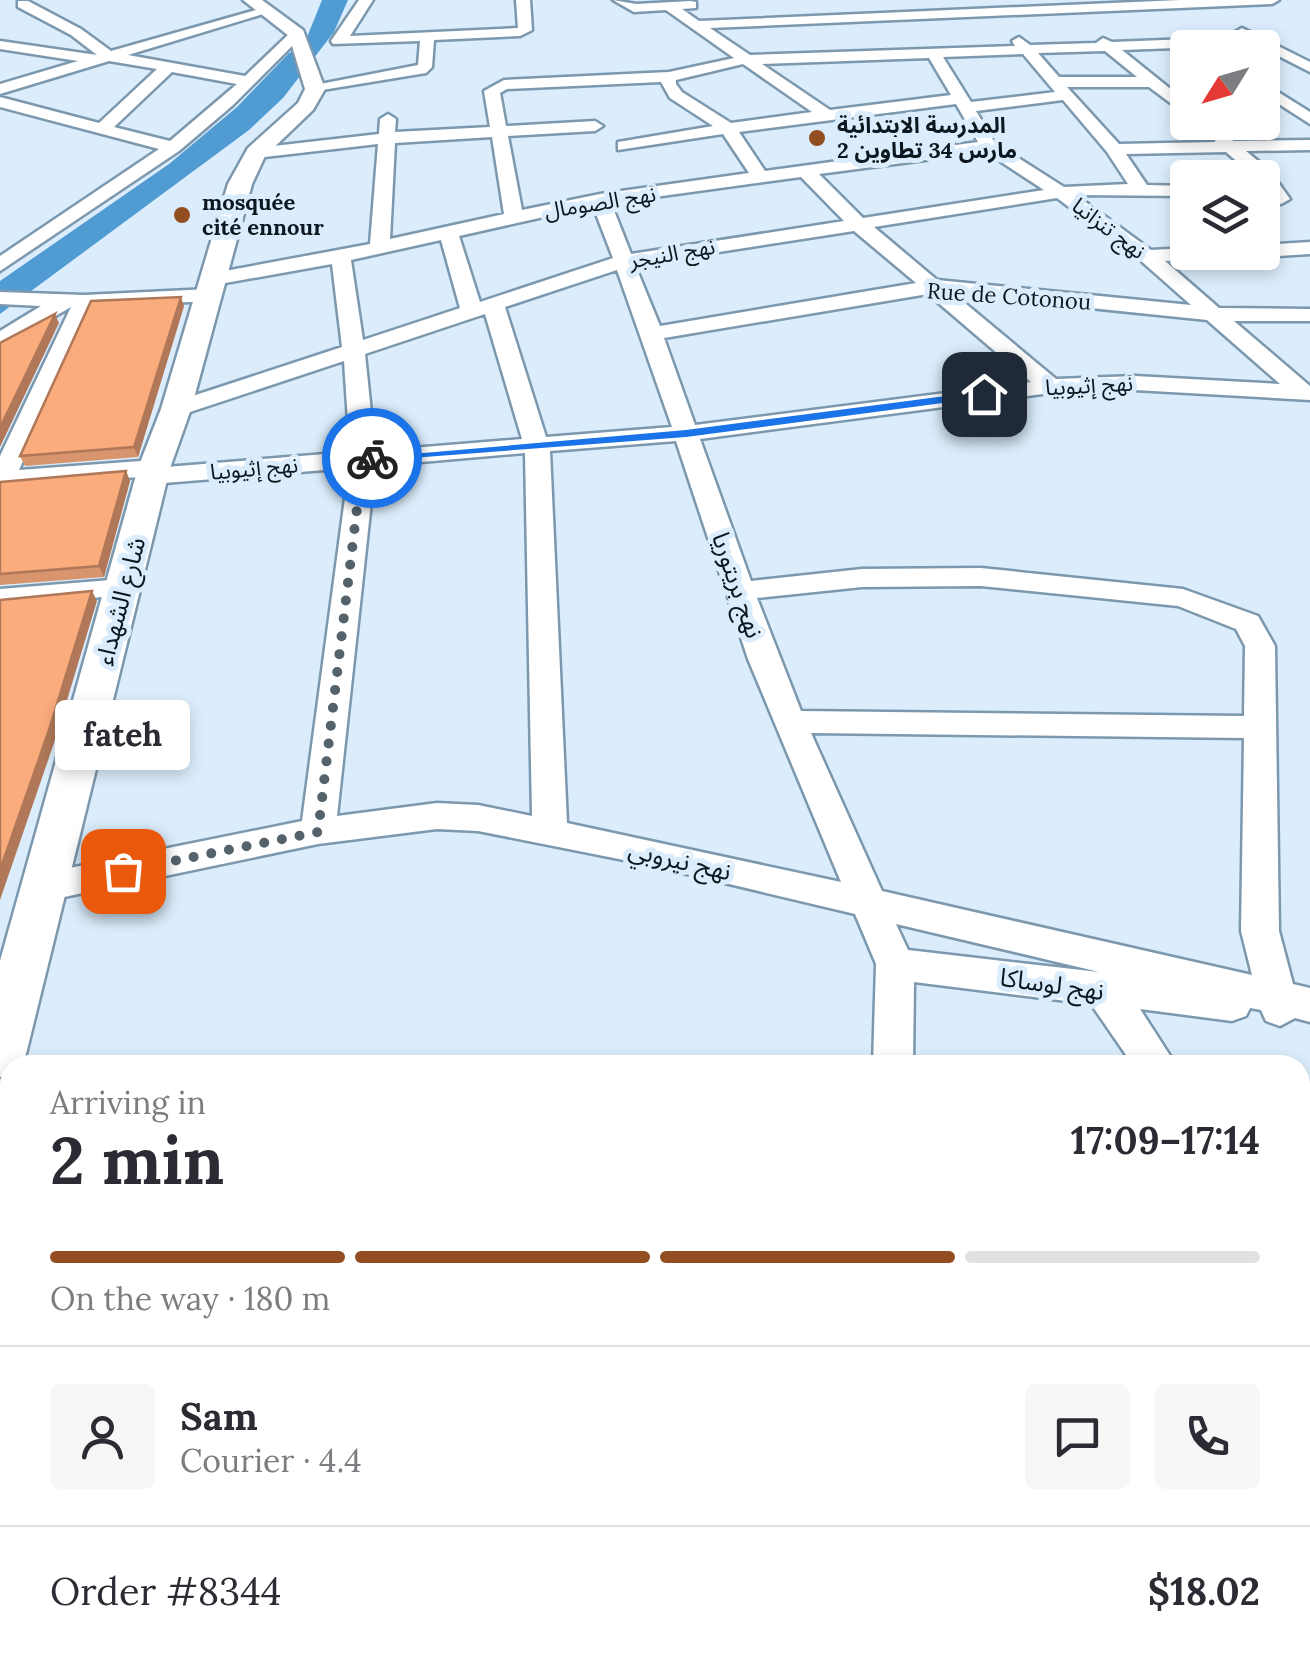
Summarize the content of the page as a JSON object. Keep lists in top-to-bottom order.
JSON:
{
  "streets": {
    "main road": ["شارع الشهداء"],
    "street": [
      "نهج الصومال",
      "نهج تنزانيا",
      "نهج النيجر",
      "Rue de Cotonou",
      "نهج إثيوبيا",
      "نهج بريتوريا",
      "نهج نيروبي",
      "نهج لوساكا"
    ]
  },
  "crossings": [
    ["نهج الصومال", "نهج تنزانيا"],
    ["نهج الصومال", "نهج بريتوريا"],
    ["نهج الصومال", "شارع الشهداء"],
    ["نهج تنزانيا", "نهج النيجر"],
    ["نهج تنزانيا", "Rue de Cotonou"],
    ["نهج تنزانيا", "نهج إثيوبيا"],
    ["نهج النيجر", "نهج بريتوريا"],
    ["نهج النيجر", "شارع الشهداء"],
    ["Rue de Cotonou", "نهج بريتوريا"],
    ["نهج إثيوبيا", "نهج بريتوريا"],
    ["نهج إثيوبيا", "شارع الشهداء"],
    ["نهج بريتوريا", "نهج نيروبي"],
    ["نهج بريتوريا", "نهج لوساكا"],
    ["شارع الشهداء", "نهج نيروبي"],
    ["نهج نيروبي", "نهج لوساكا"]
  ],
  "places": ["المدرسة الابتدائية 2 مارس 34 تطاوين", "mosquée cité ennour", "fateh"],
  "north": "bottom left",
  "page": {
    "bubble": "fateh",
    "heading": ["2 min", "Arriving in", "17:09–17:14"],
    "panel": [
      "Sam",
      "Courier · 4.4",
      "Order #8344",
      "$18.02"
    ],
    "bar": "On the way · 180 m"
  }
}
